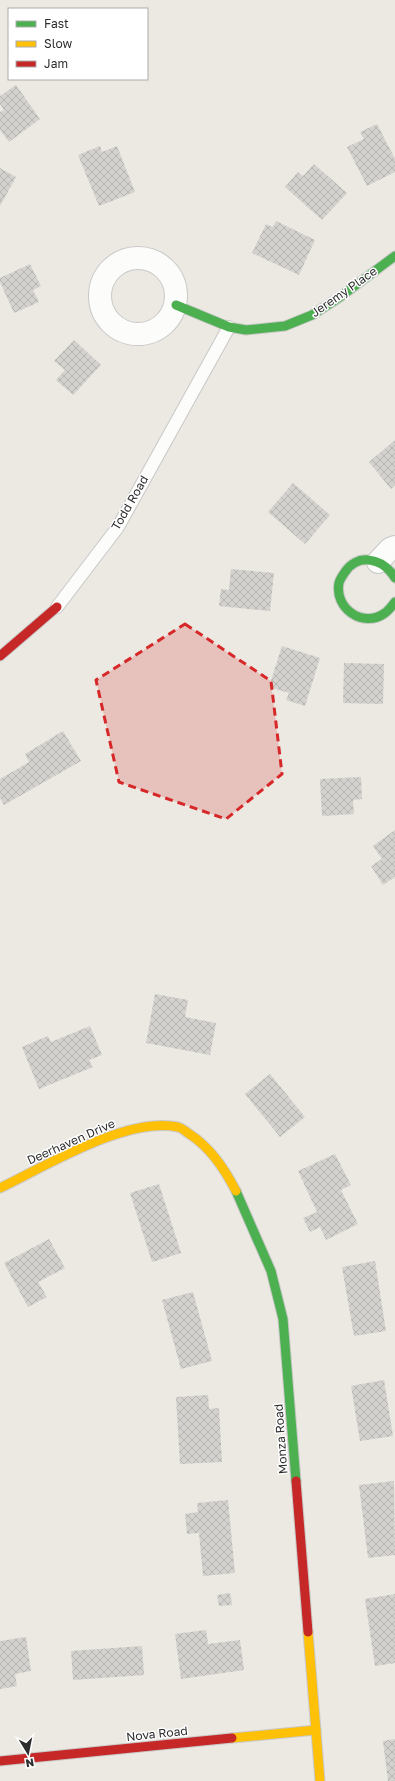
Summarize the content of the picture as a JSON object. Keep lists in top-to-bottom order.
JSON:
{
  "streets": {
    "street": [
      "Jeremy Place",
      "Todd Road",
      "Deerhaven Drive",
      "Monza Road",
      "Nova Road"
    ]
  },
  "crossings": [
    ["Jeremy Place", "Todd Road"],
    ["Deerhaven Drive", "Monza Road"],
    ["Monza Road", "Nova Road"]
  ],
  "legend": ["Fast", "Slow", "Jam"],
  "north": "bottom"
}
